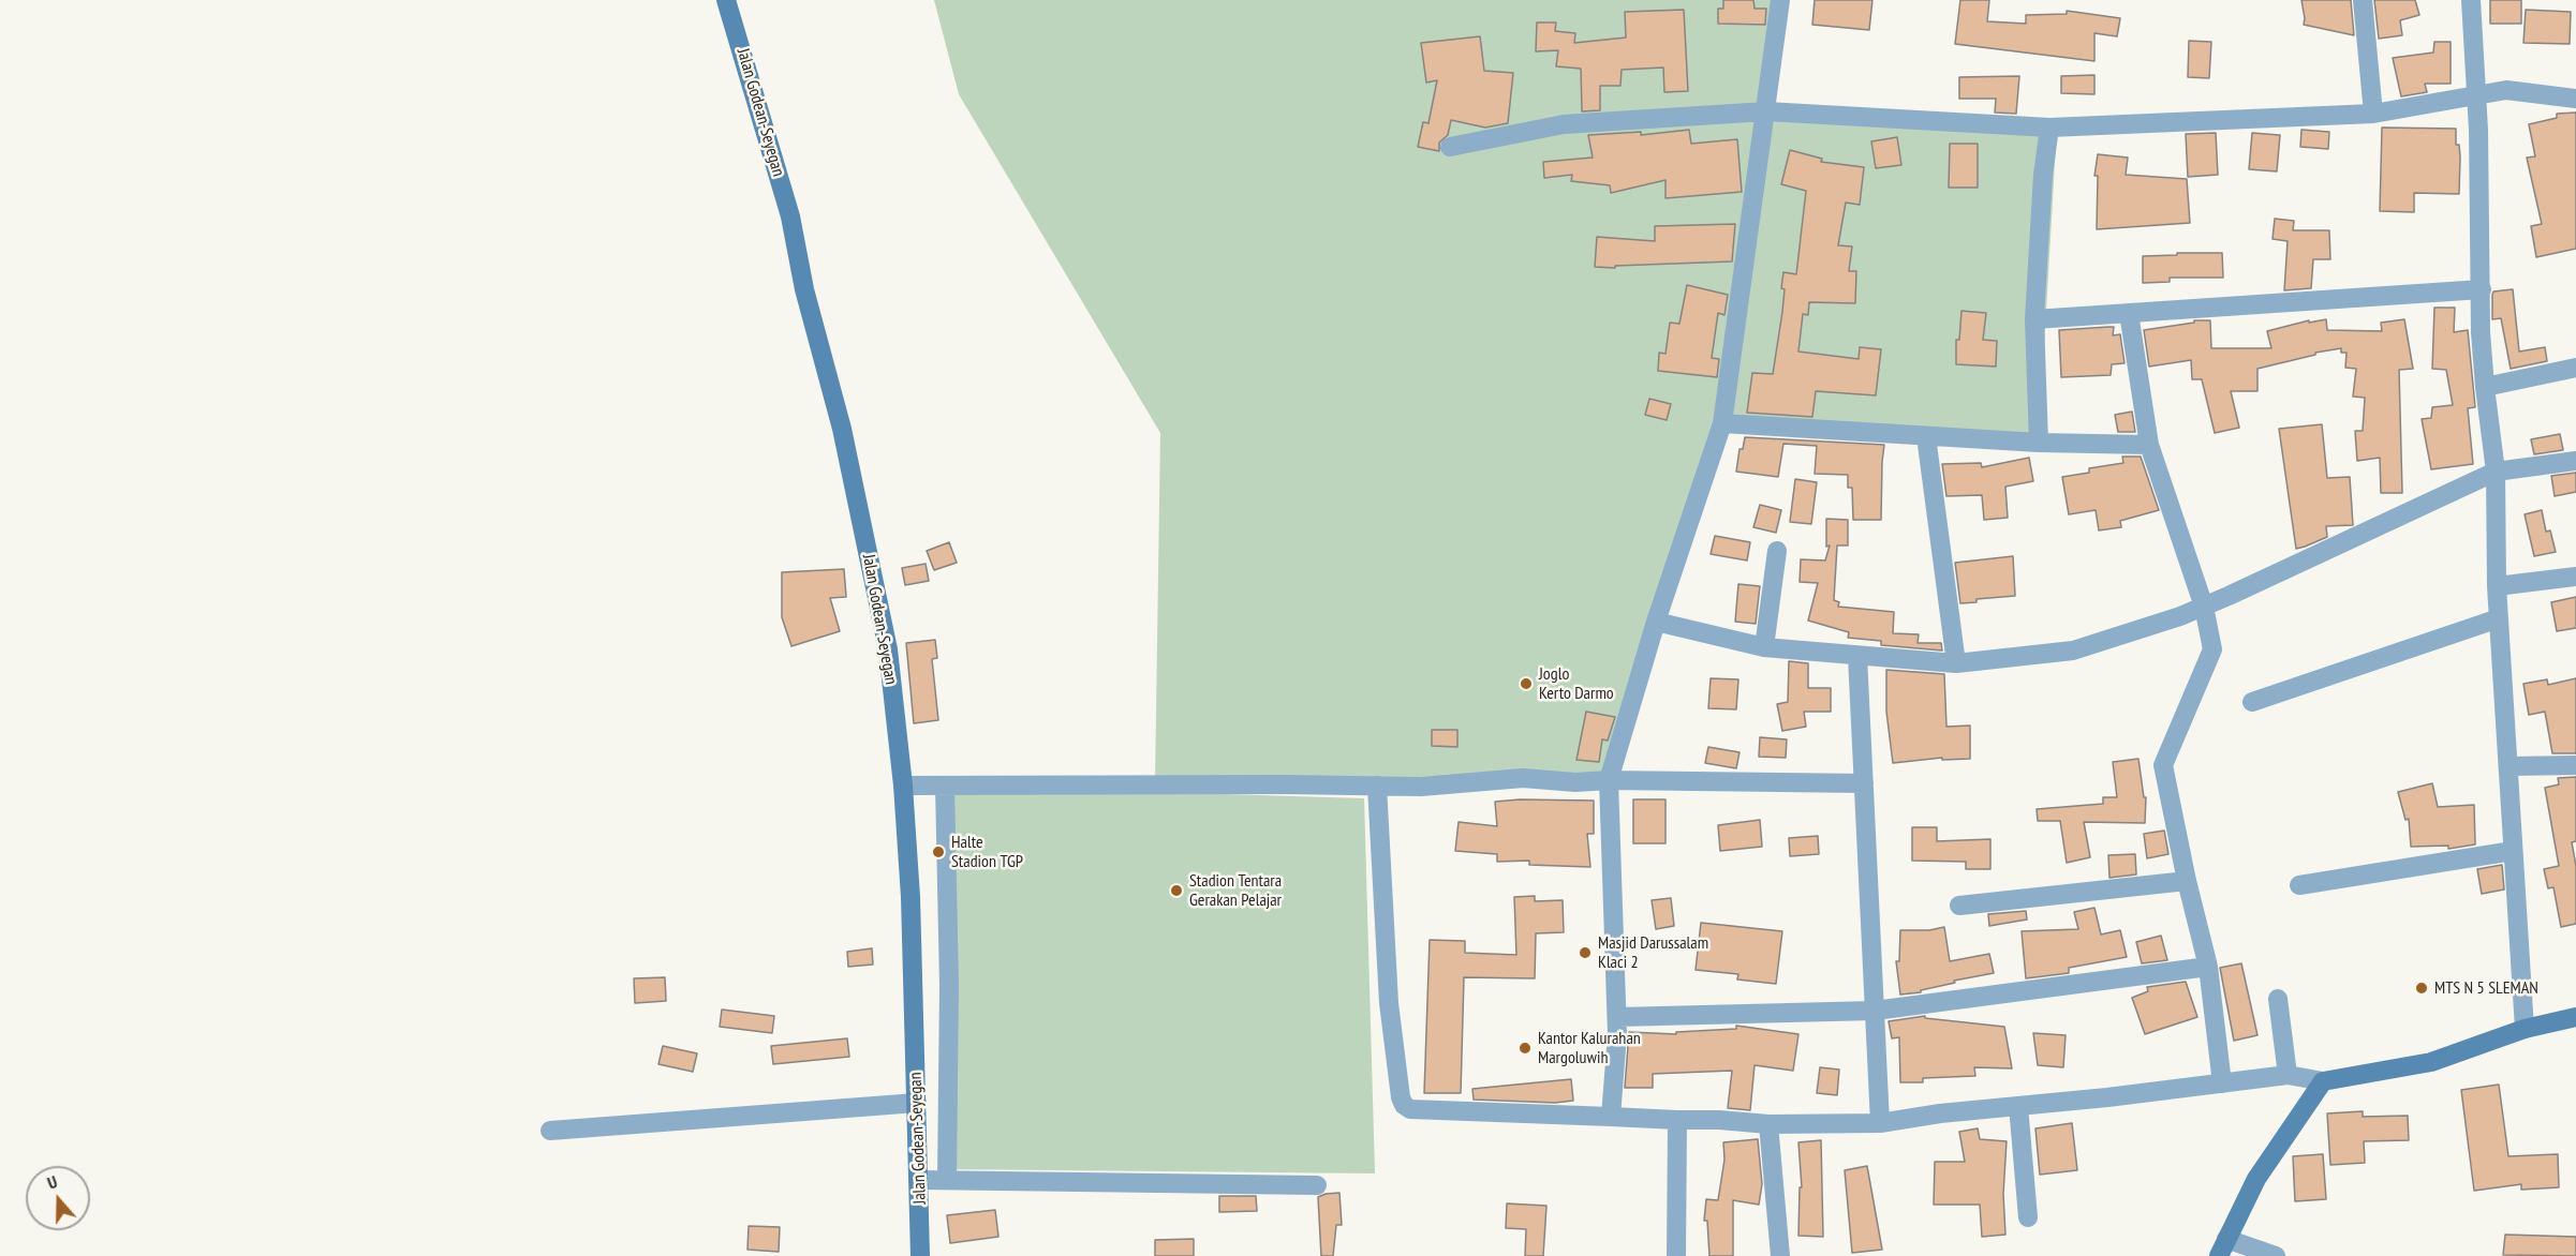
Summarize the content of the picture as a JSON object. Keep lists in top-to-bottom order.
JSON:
{
  "streets": {
    "main road": ["Jalan Godean-Seyegan"]
  },
  "places": [
    "Joglo Kerto Darmo",
    "Halte Stadion TGP",
    "Stadion Tentara Gerakan Pelajar",
    "Masjid Darussalam Klaci 2",
    "MTS N 5 SLEMAN",
    "Kantor Kalurahan Margoluwih"
  ],
  "north": "top"
}
